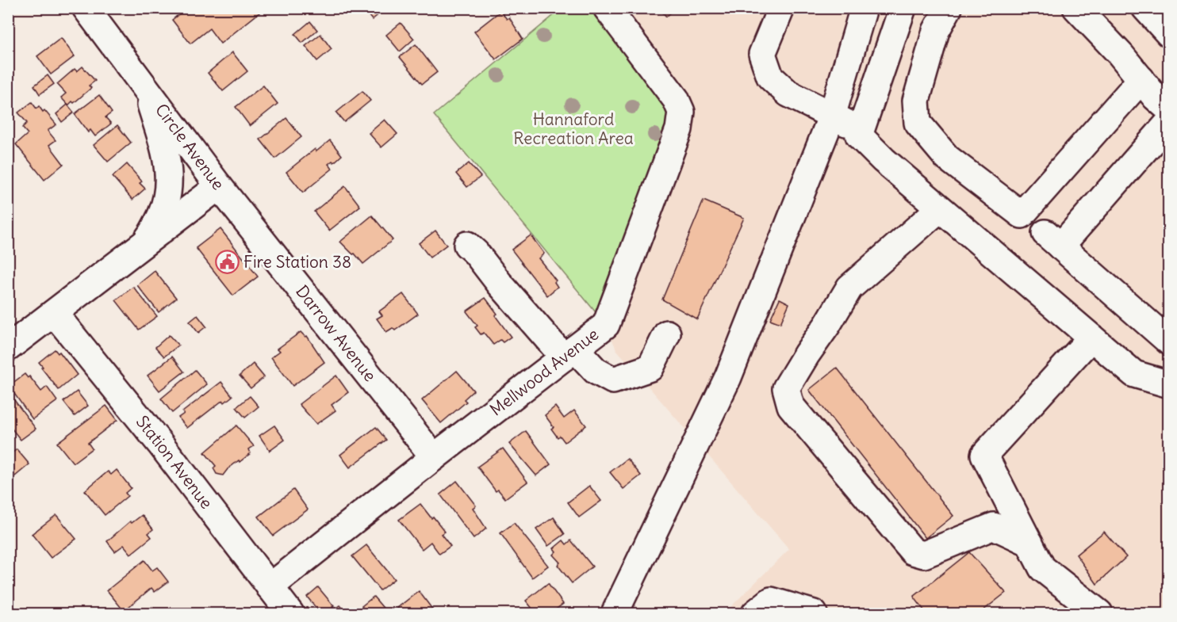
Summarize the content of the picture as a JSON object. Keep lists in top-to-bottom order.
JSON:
{
  "streets": {
    "street": [
      "Circle Avenue",
      "Darrow Avenue",
      "Mellwood Avenue",
      "Station Avenue"
    ]
  },
  "crossings": [
    ["Circle Avenue", "Darrow Avenue"],
    ["Circle Avenue", "Station Avenue"],
    ["Darrow Avenue", "Mellwood Avenue"],
    ["Mellwood Avenue", "Station Avenue"]
  ],
  "parks": ["Hannaford Recreation Area"],
  "places": {
    "public building": ["Fire Station 38"]
  }
}
